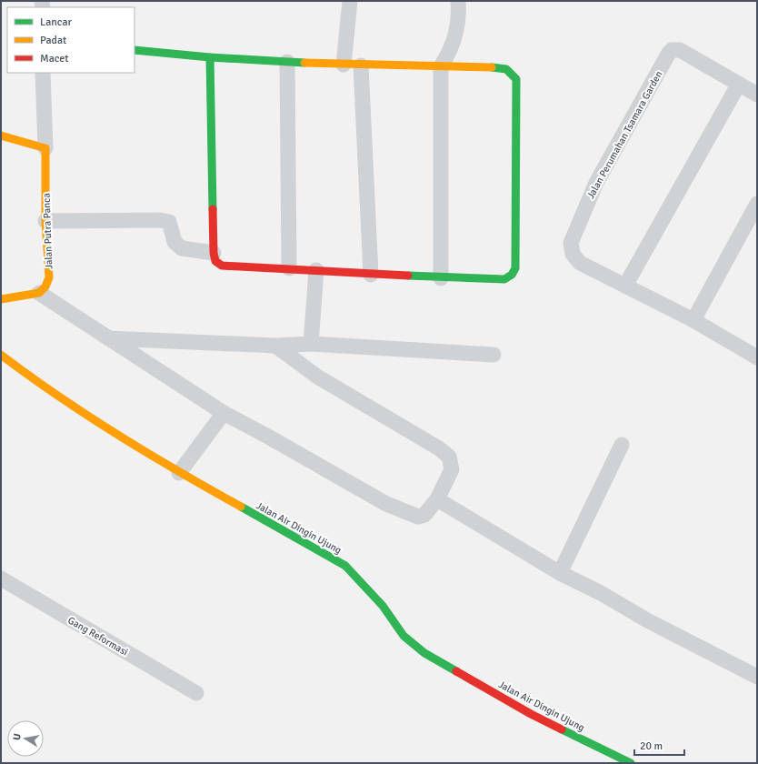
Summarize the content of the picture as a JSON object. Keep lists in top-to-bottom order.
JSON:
{
  "streets": {
    "street": [
      "Jalan Perumahan Tsamara Garden",
      "Jalan Putra Panca",
      "Jalan Air Dingin Ujung",
      "Gang Reformasi"
    ]
  },
  "legend": ["Lancar", "Padat", "Macet"],
  "scale_bar": "20 m",
  "north": "left"
}
